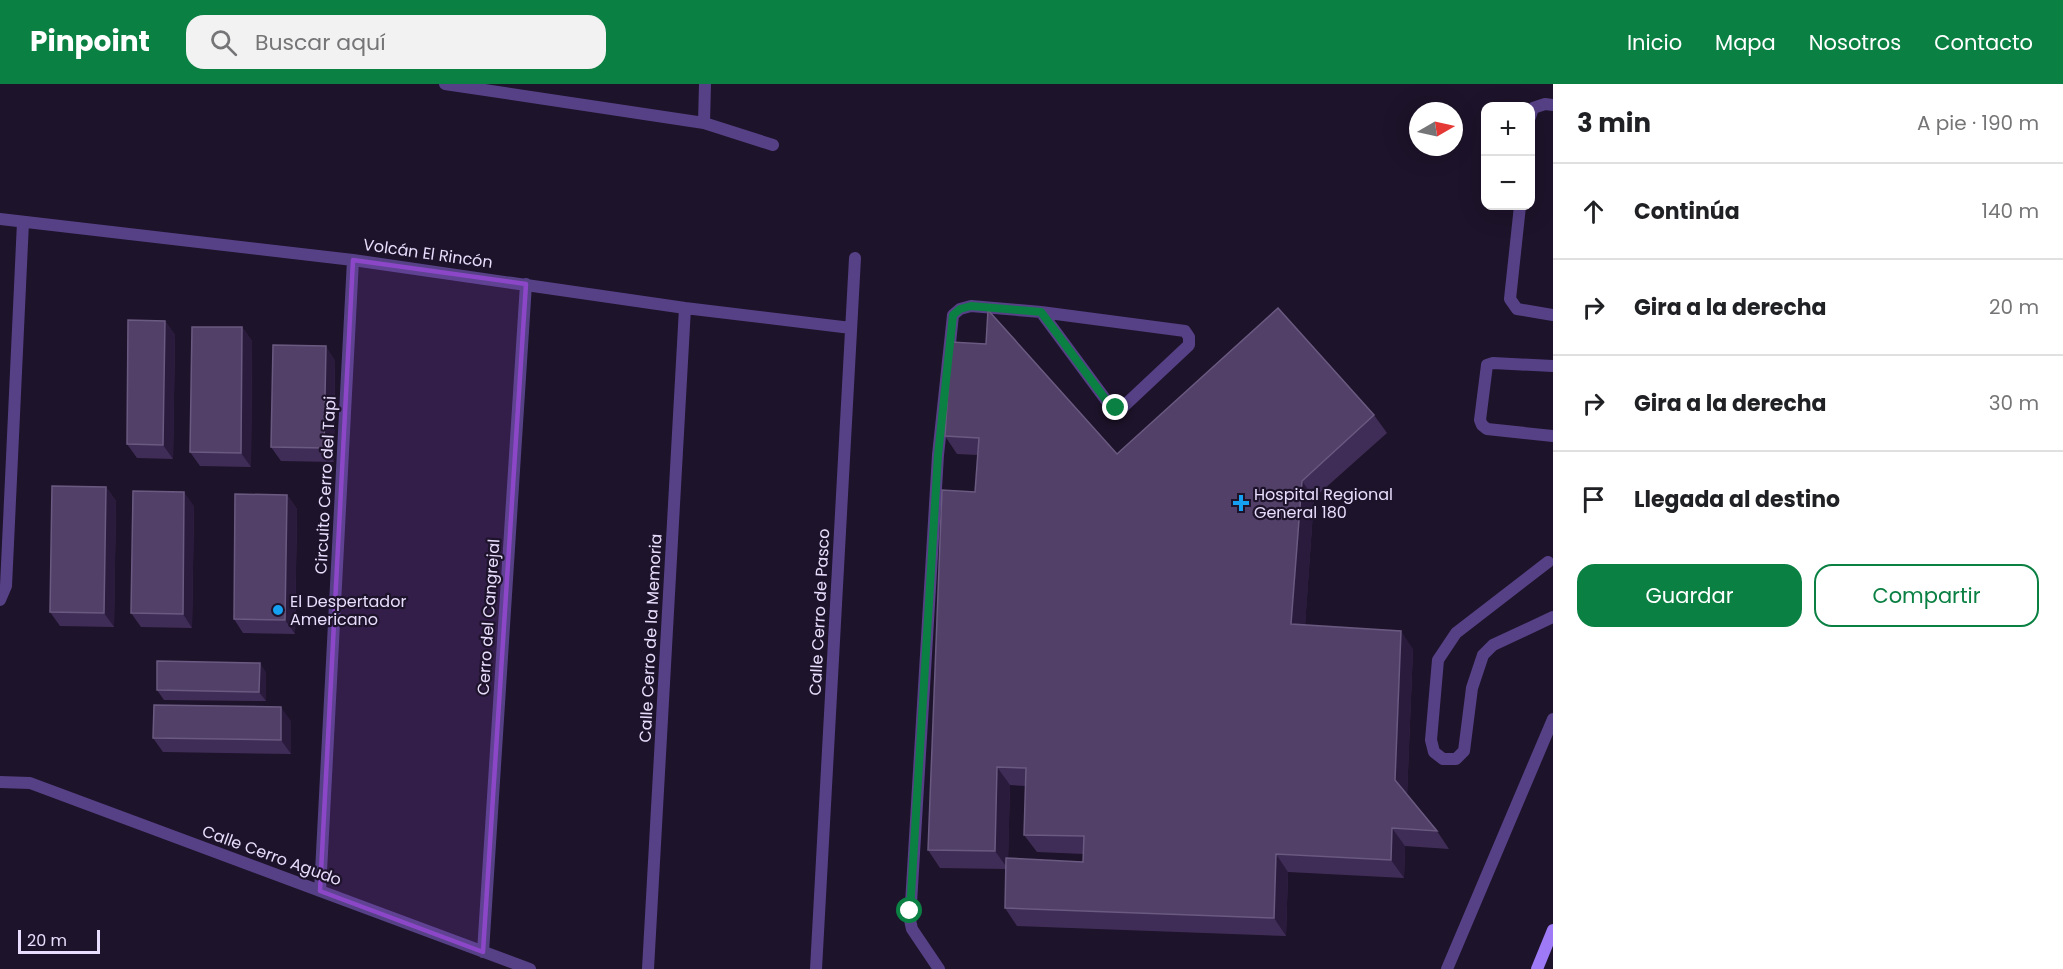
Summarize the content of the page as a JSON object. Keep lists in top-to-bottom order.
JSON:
{
  "streets": {
    "street": [
      "Volcán El Rincón",
      "Circuito Cerro del Tapi",
      "Calle Cerro de Pasco",
      "Cerro del Cangrejal",
      "Calle Cerro de la Memoria",
      "Calle Cerro Agudo"
    ]
  },
  "crossings": [
    ["Volcán El Rincón", "Circuito Cerro del Tapi"],
    ["Volcán El Rincón", "Calle Cerro de Pasco"],
    ["Volcán El Rincón", "Cerro del Cangrejal"],
    ["Volcán El Rincón", "Calle Cerro de la Memoria"],
    ["Circuito Cerro del Tapi", "Calle Cerro Agudo"],
    ["Cerro del Cangrejal", "Calle Cerro Agudo"]
  ],
  "places": {
    "health": ["Hospital Regional General 180"],
    "other": ["El Despertador Americano"]
  },
  "scale_bar": "20 m",
  "north": "right",
  "page": {
    "header": "Pinpoint",
    "search": "Buscar aquí",
    "nav": [
      "Inicio",
      "Mapa",
      "Nosotros",
      "Contacto"
    ],
    "heading": ["3 min", "A pie · 190 m"],
    "map_buttons": ["+", "−"],
    "list": [
      ["Continúa", "140 m"],
      ["Gira a la derecha", "20 m"],
      ["Gira a la derecha", "30 m"],
      "Llegada al destino"
    ],
    "buttons": ["Guardar", "Compartir"],
    "scale": "20 m"
  }
}
